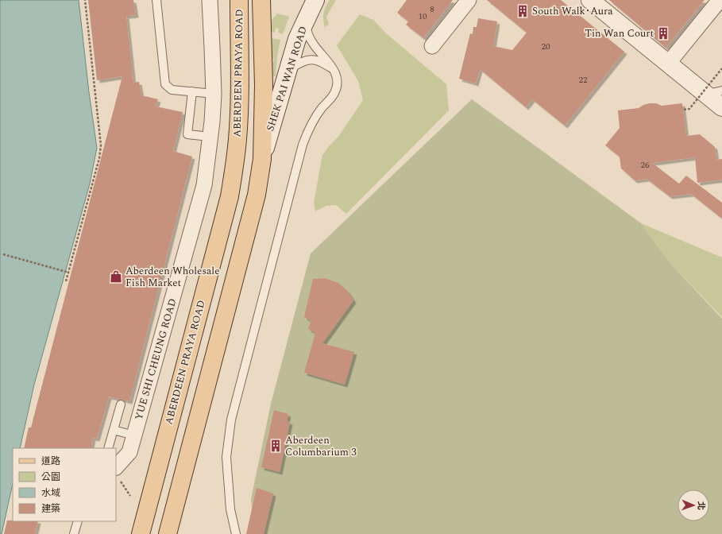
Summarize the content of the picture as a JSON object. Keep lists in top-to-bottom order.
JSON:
{
  "streets": {
    "main road": ["ABERDEEN PRAYA ROAD"],
    "street": ["SHEK PAI WAN ROAD", "YUE SHI CHEUNG ROAD"]
  },
  "places": {
    "building": ["South Walk･Aura", "Tin Wan Court", "Aberdeen Columbarium 3"],
    "shop": ["Aberdeen Wholesale Fish Market"]
  },
  "house_numbers": [
    "8",
    "10",
    "20",
    "22",
    "26"
  ],
  "legend": [
    "道路",
    "公園",
    "水域",
    "建築"
  ],
  "north": "right"
}
